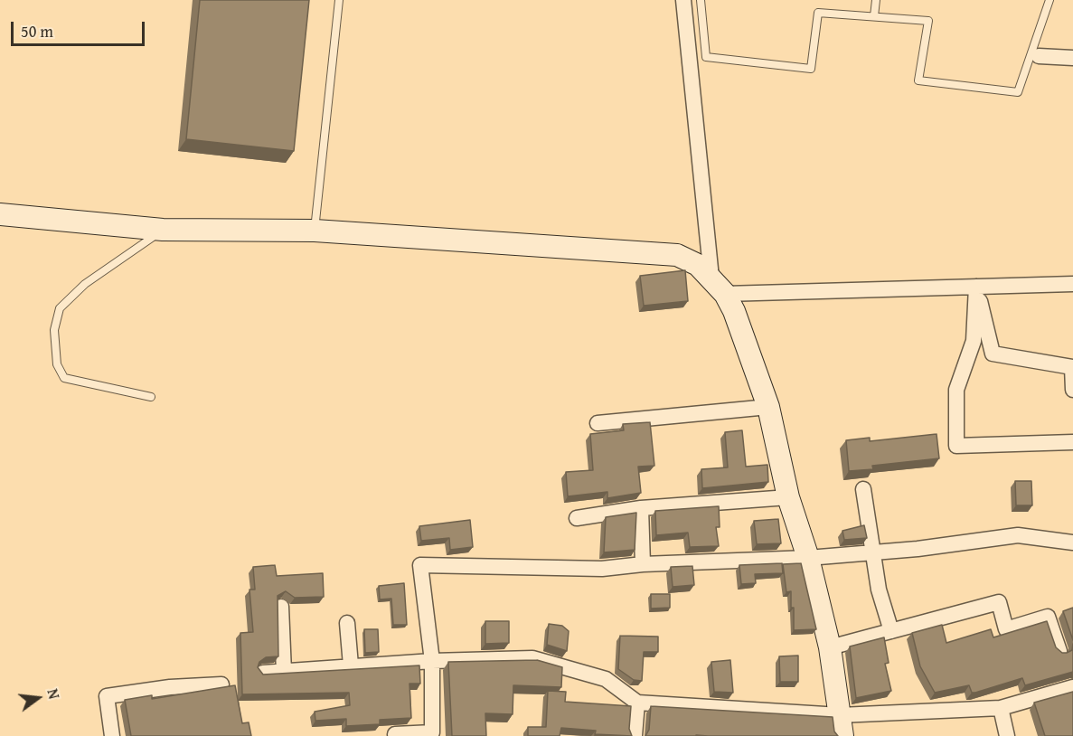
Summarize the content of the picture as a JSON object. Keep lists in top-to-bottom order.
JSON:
{
  "scale_bar": "50 m",
  "north": "right"
}
